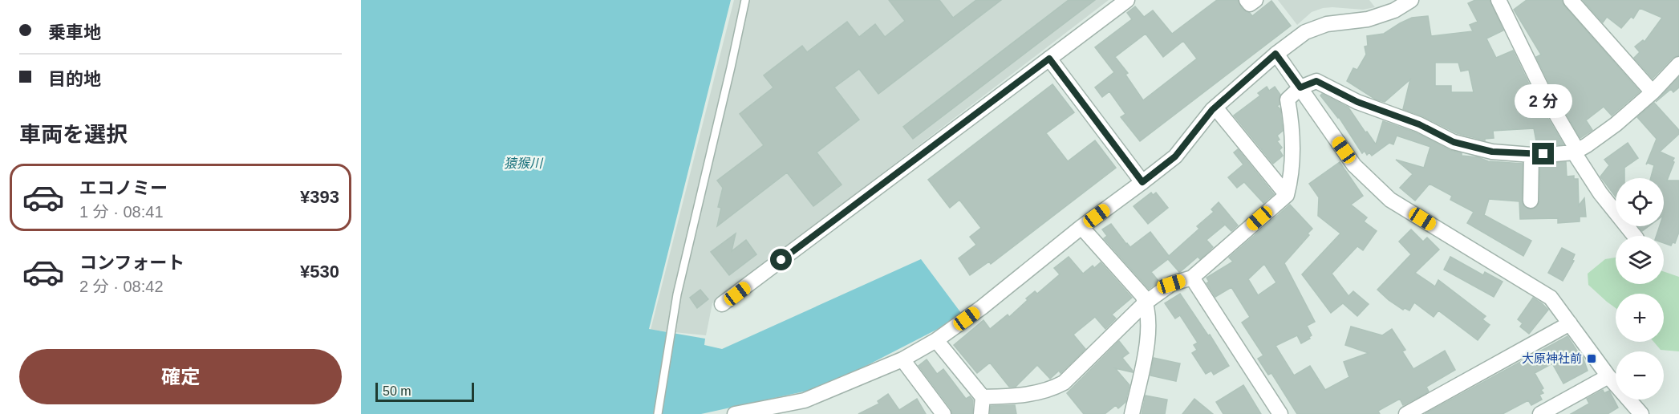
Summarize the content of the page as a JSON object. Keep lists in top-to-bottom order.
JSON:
{
  "water": ["猿猴川"],
  "places": {
    "transit": ["大原神社前"]
  },
  "scale_bar": "50 m",
  "page": {
    "banner": ["乗車地", "目的地"],
    "bubble": "2 分",
    "heading": "車両を選択",
    "list": [
      {
        "name": "エコノミー",
        "note": "1 分 · 08:41",
        "value": "¥393"
      },
      {
        "name": "コンフォート",
        "note": "2 分 · 08:42",
        "value": "¥530"
      }
    ],
    "map_buttons": ["+", "−"],
    "buttons": "確定",
    "scale": "50 m"
  }
}
